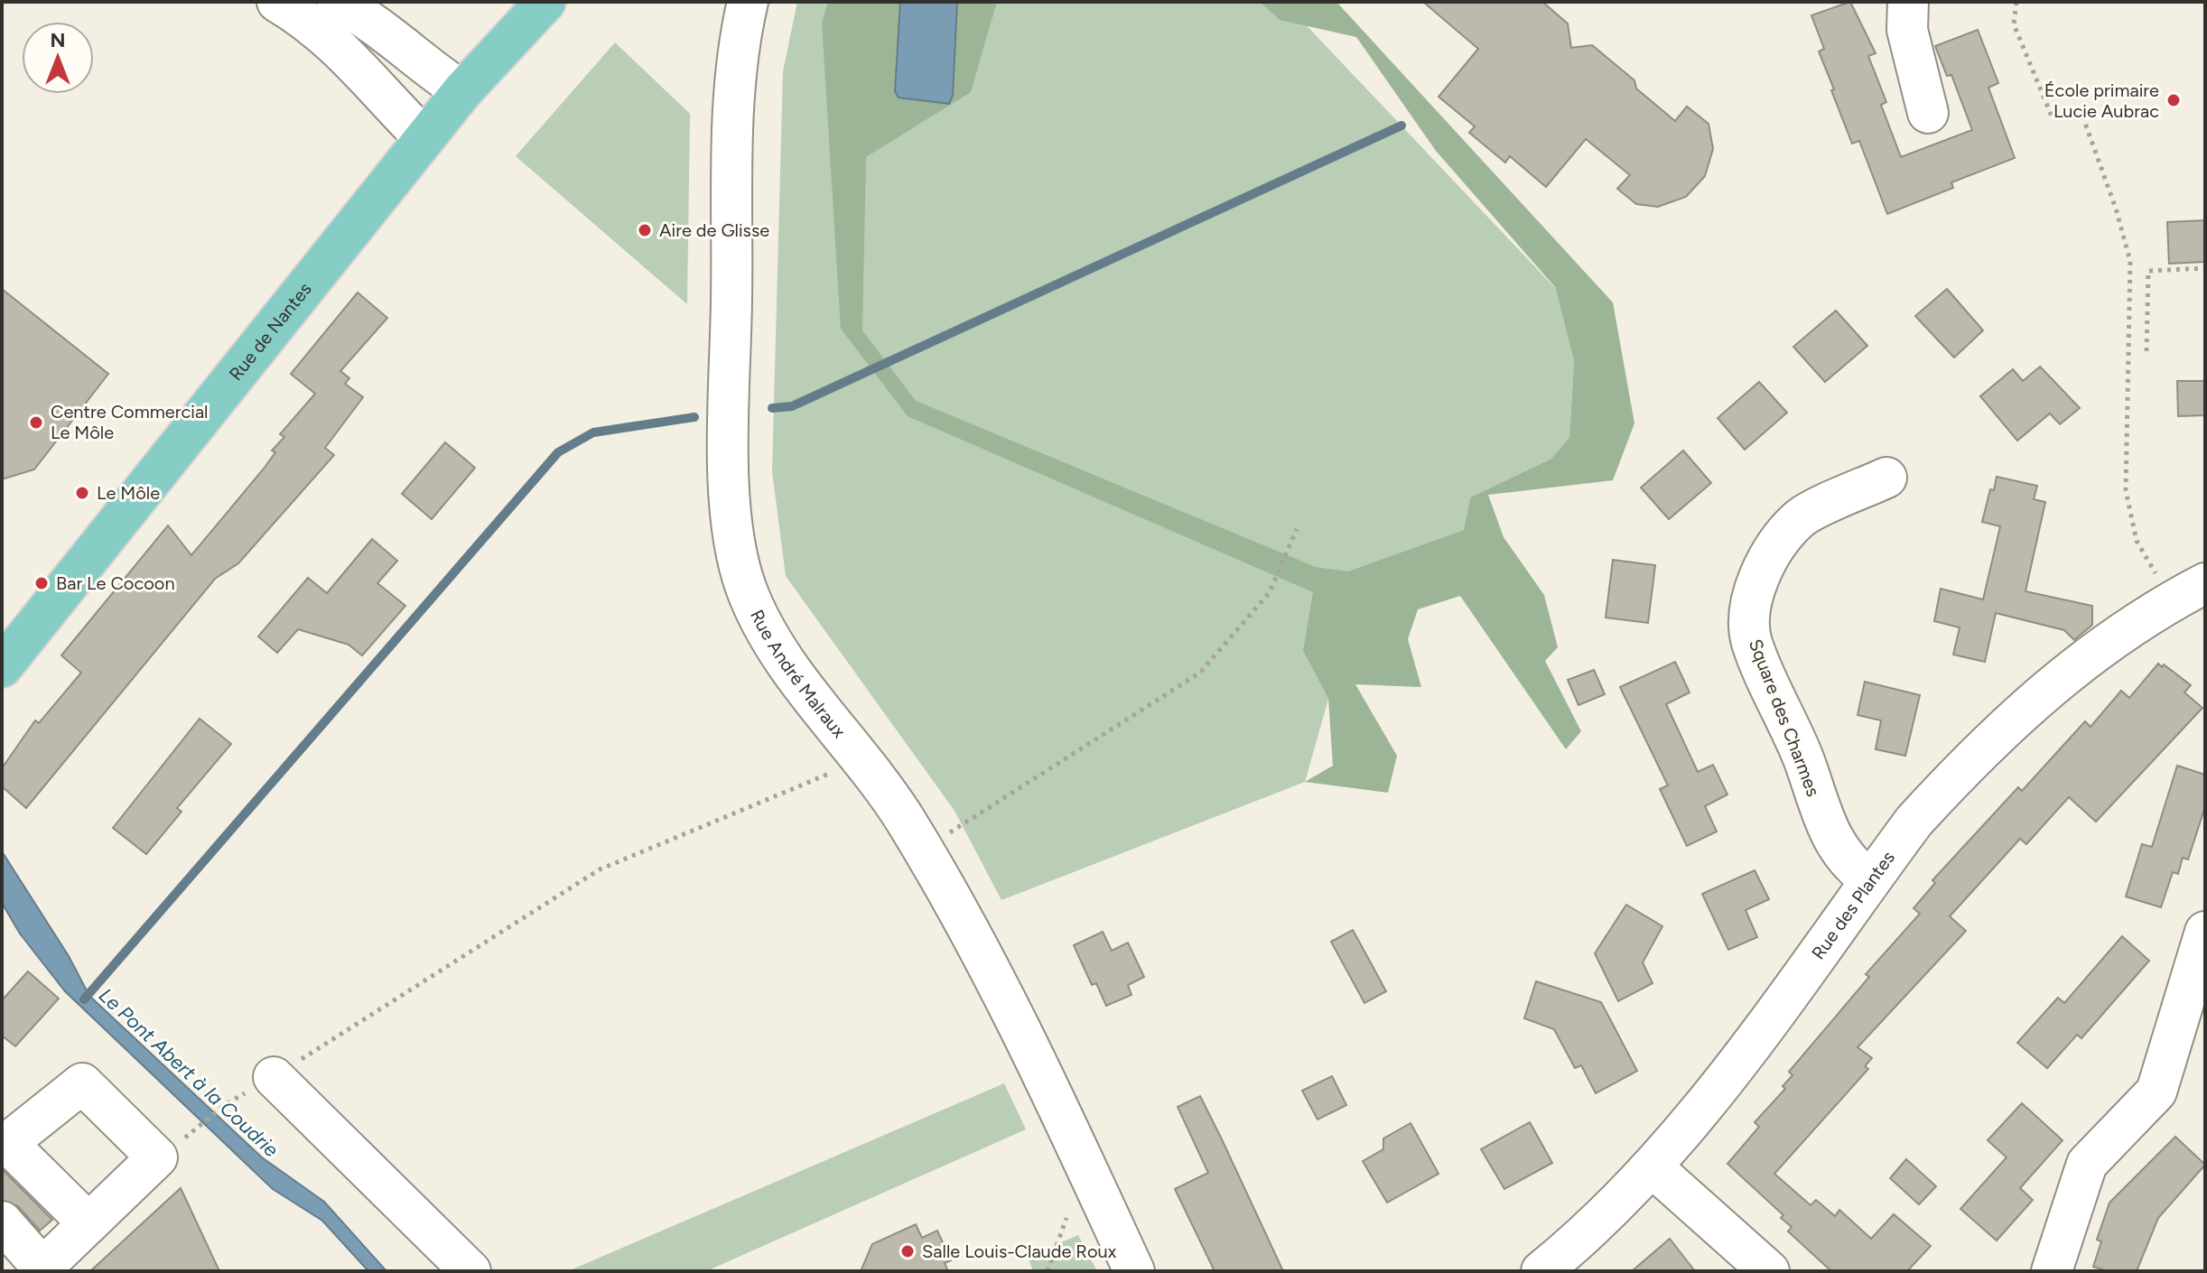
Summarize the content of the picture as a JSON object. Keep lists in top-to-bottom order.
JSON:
{
  "streets": {
    "main road": ["Rue de Nantes"],
    "street": ["Rue André Malraux", "Square des Charmes", "Rue des Plantes"]
  },
  "crossings": [
    ["Square des Charmes", "Rue des Plantes"]
  ],
  "water": ["Le Pont Abert à la Coudrie"],
  "places": [
    "École primaire Lucie Aubrac",
    "Aire de Glisse",
    "Centre Commercial Le Môle",
    "Le Môle",
    "Bar Le Cocoon",
    "Salle Louis-Claude Roux"
  ],
  "north": "top"
}
